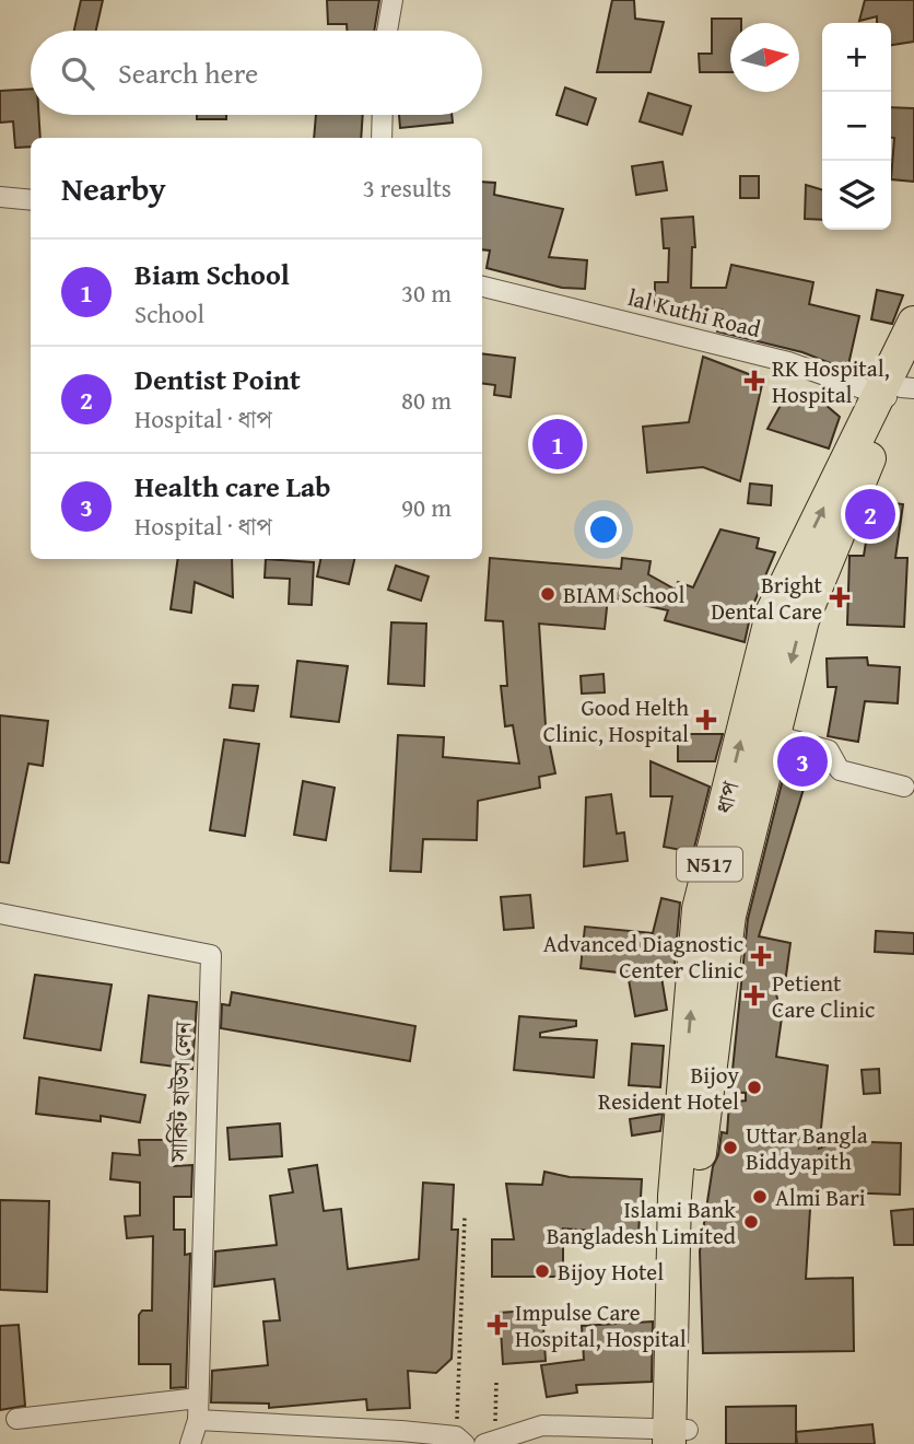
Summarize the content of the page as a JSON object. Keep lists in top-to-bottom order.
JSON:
{
  "streets": {
    "highway": ["ধাপ", "N517"],
    "street": ["lal Kuthi Road", "সার্কিট হাউস লেন"]
  },
  "crossings": [
    ["lal Kuthi Road", "ধাপ"]
  ],
  "places": {
    "health": [
      "RK Hospital, Hospital",
      "Bright Dental Care",
      "Good Helth Clinic, Hospital",
      "Advanced Diagnostic Center Clinic",
      "Petient Care Clinic",
      "Impulse Care Hospital, Hospital"
    ],
    "other": [
      "BIAM School",
      "Bijoy Resident Hotel",
      "Uttar Bangla Biddyapith",
      "Almi Bari",
      "Islami Bank Bangladesh Limited",
      "Bijoy Hotel"
    ]
  },
  "north": "right",
  "page": {
    "map_buttons": ["+", "−"],
    "search": "Search here",
    "heading": ["Nearby", "3 results"],
    "list": [
      {
        "mark": "1",
        "name": "Biam School",
        "note": "School",
        "value": "30 m"
      },
      {
        "mark": "2",
        "name": "Dentist Point",
        "note": "Hospital · ধাপ",
        "value": "80 m"
      },
      {
        "mark": "3",
        "name": "Health care Lab",
        "note": "Hospital · ধাপ",
        "value": "90 m"
      }
    ],
    "pins": ["1", "2", "3"]
  }
}
